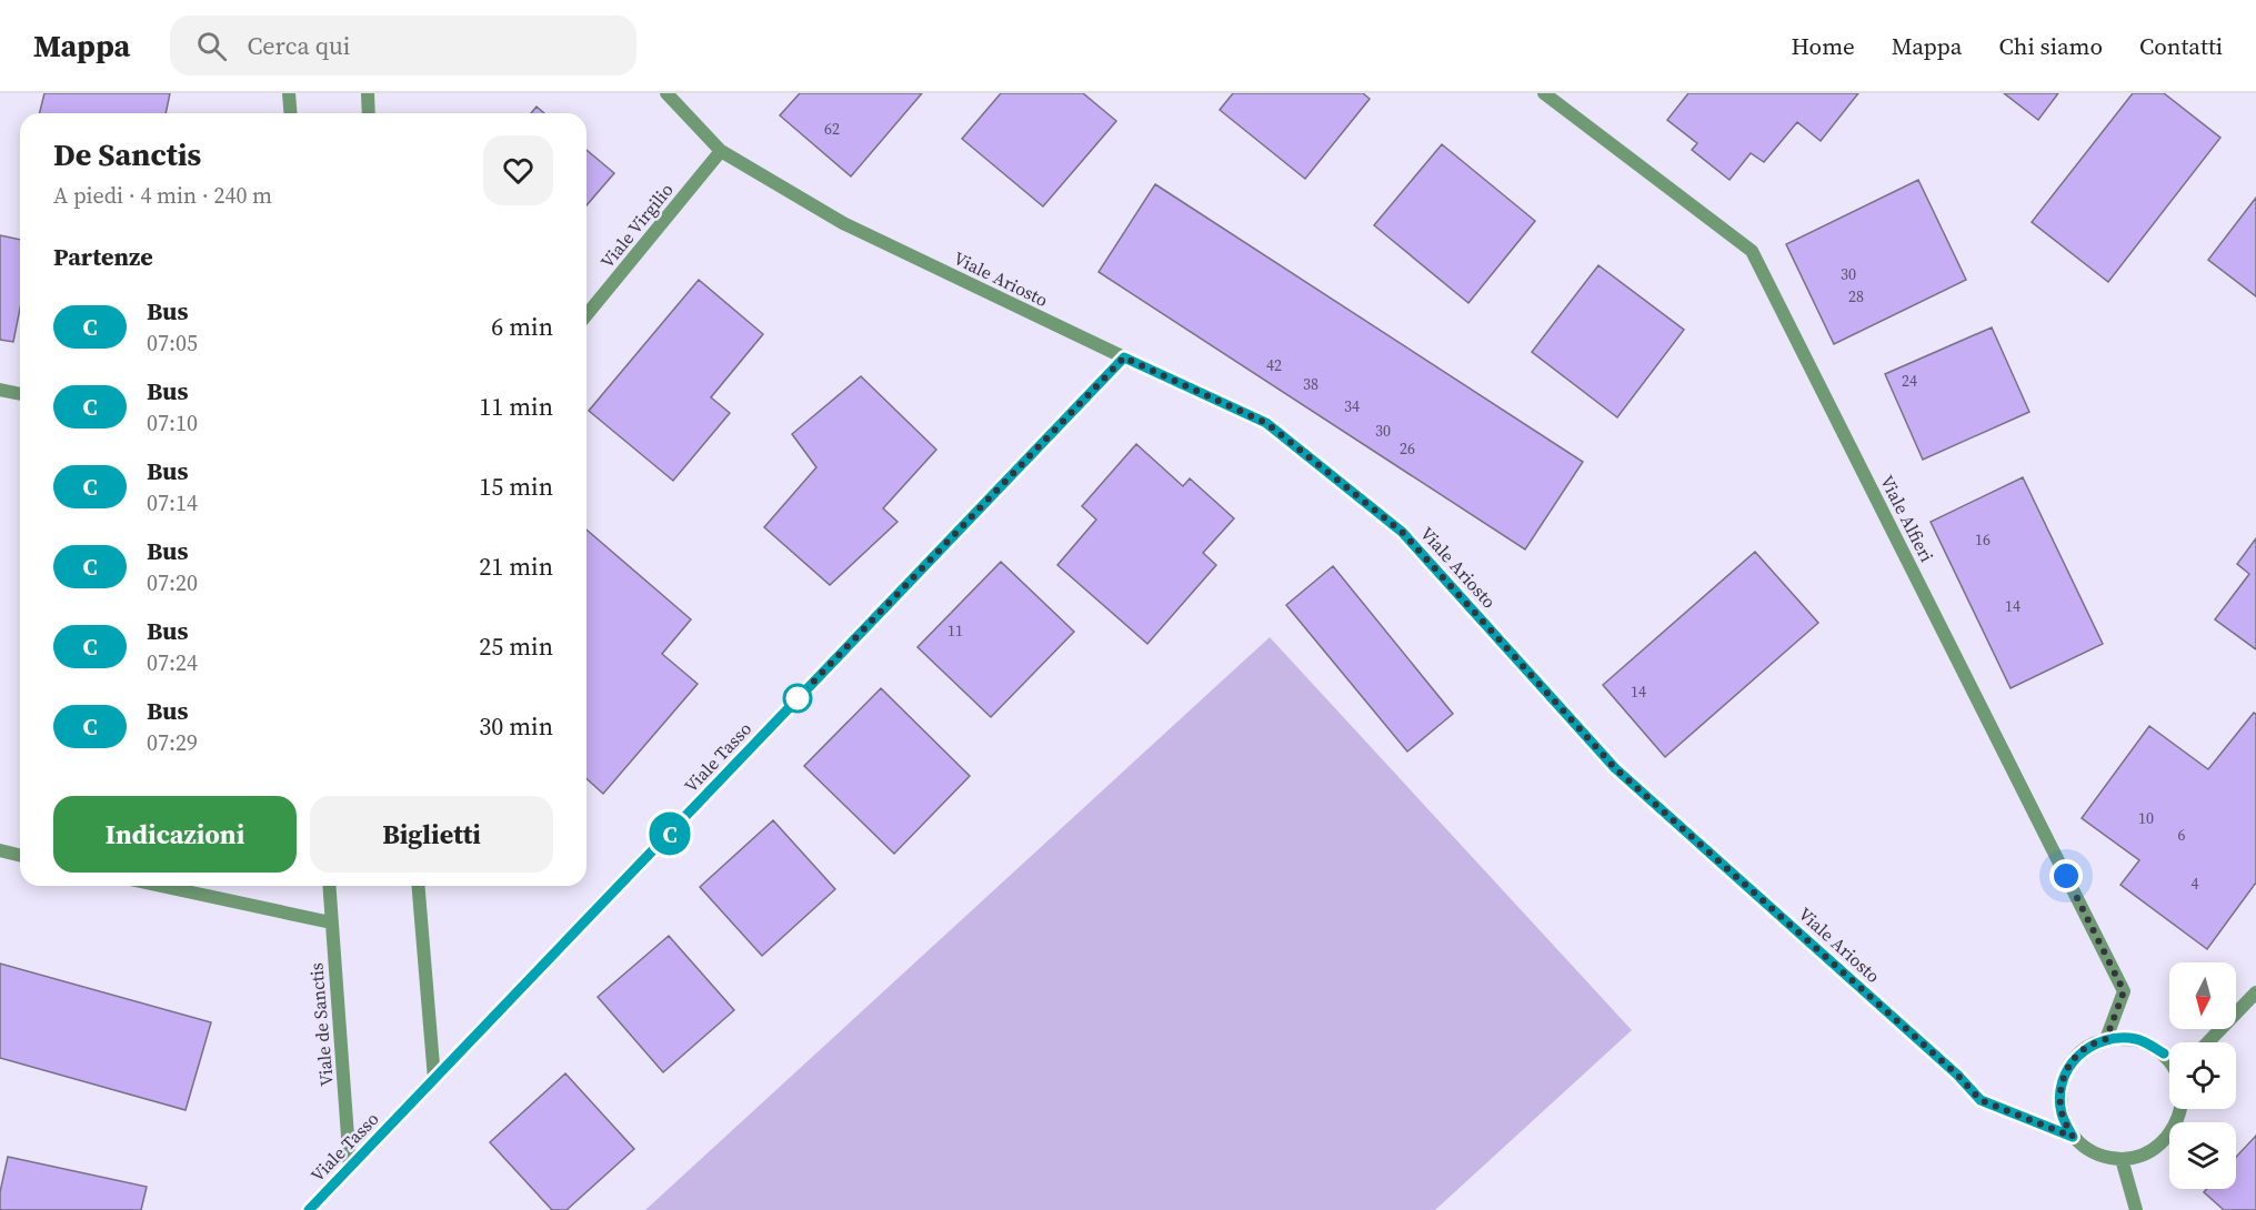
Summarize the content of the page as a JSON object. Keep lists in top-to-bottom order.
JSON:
{
  "streets": {
    "street": [
      "Viale Virgilio",
      "Viale Ariosto",
      "Viale Alfieri",
      "Viale Tasso",
      "Viale de Sanctis"
    ]
  },
  "crossings": [
    ["Viale Virgilio", "Viale Ariosto"],
    ["Viale Ariosto", "Viale Tasso"],
    ["Viale Tasso", "Viale de Sanctis"]
  ],
  "lines": ["bus line C"],
  "house_numbers": [
    "62",
    "30",
    "28",
    "42",
    "24",
    "38",
    "34",
    "30",
    "26",
    "16",
    "14",
    "11",
    "14",
    "10",
    "6",
    "4"
  ],
  "north": "bottom",
  "page": {
    "header": "Mappa",
    "search": "Cerca qui",
    "nav": [
      "Home",
      "Mappa",
      "Chi siamo",
      "Contatti"
    ],
    "on_map": "C",
    "heading": [
      ["De Sanctis", "A piedi · 4 min · 240 m"],
      "Partenze"
    ],
    "list": [
      {
        "mark": "C",
        "name": "Bus",
        "note": "07:05",
        "value": "6 min"
      },
      {
        "mark": "C",
        "name": "Bus",
        "note": "07:10",
        "value": "11 min"
      },
      {
        "mark": "C",
        "name": "Bus",
        "note": "07:14",
        "value": "15 min"
      },
      {
        "mark": "C",
        "name": "Bus",
        "note": "07:20",
        "value": "21 min"
      },
      {
        "mark": "C",
        "name": "Bus",
        "note": "07:24",
        "value": "25 min"
      },
      {
        "mark": "C",
        "name": "Bus",
        "note": "07:29",
        "value": "30 min"
      }
    ],
    "buttons": ["Indicazioni", "Biglietti"]
  }
}
